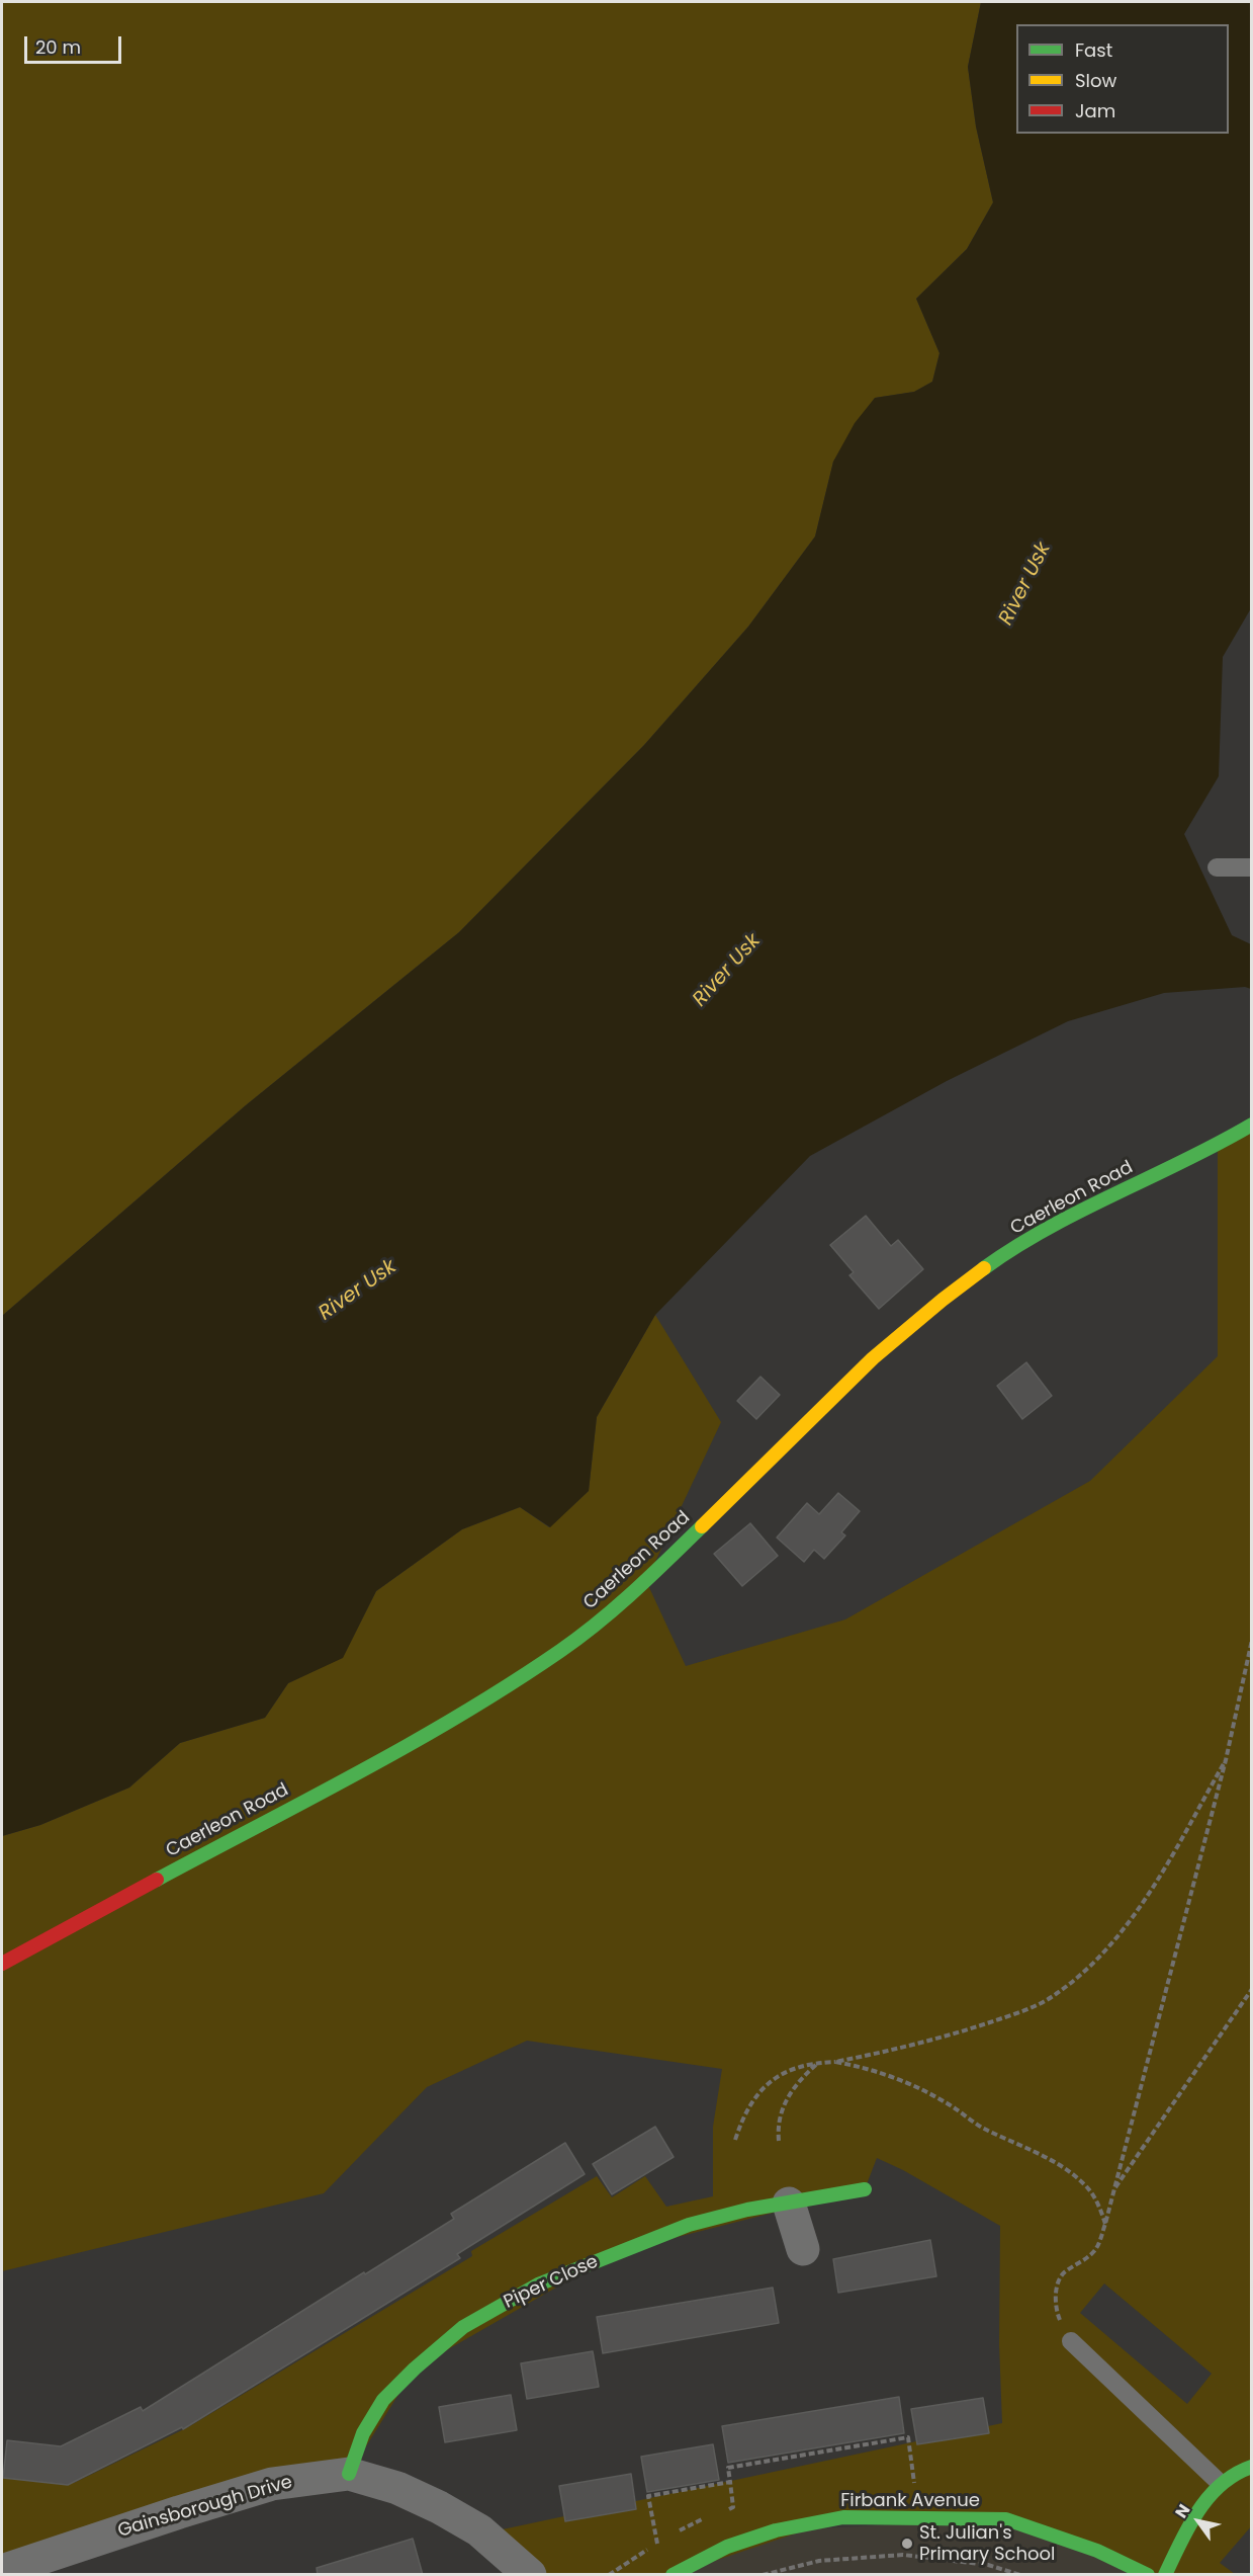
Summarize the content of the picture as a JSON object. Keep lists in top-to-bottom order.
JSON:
{
  "streets": {
    "main road": ["Caerleon Road", "Piper Close", "Firbank Avenue"],
    "street": ["Gainsborough Drive"]
  },
  "crossings": [
    ["Piper Close", "Gainsborough Drive"]
  ],
  "water": ["River Usk"],
  "places": ["St. Julian's Primary School"],
  "legend": ["Fast", "Slow", "Jam"],
  "scale_bar": "20 m",
  "north": "top left"
}
